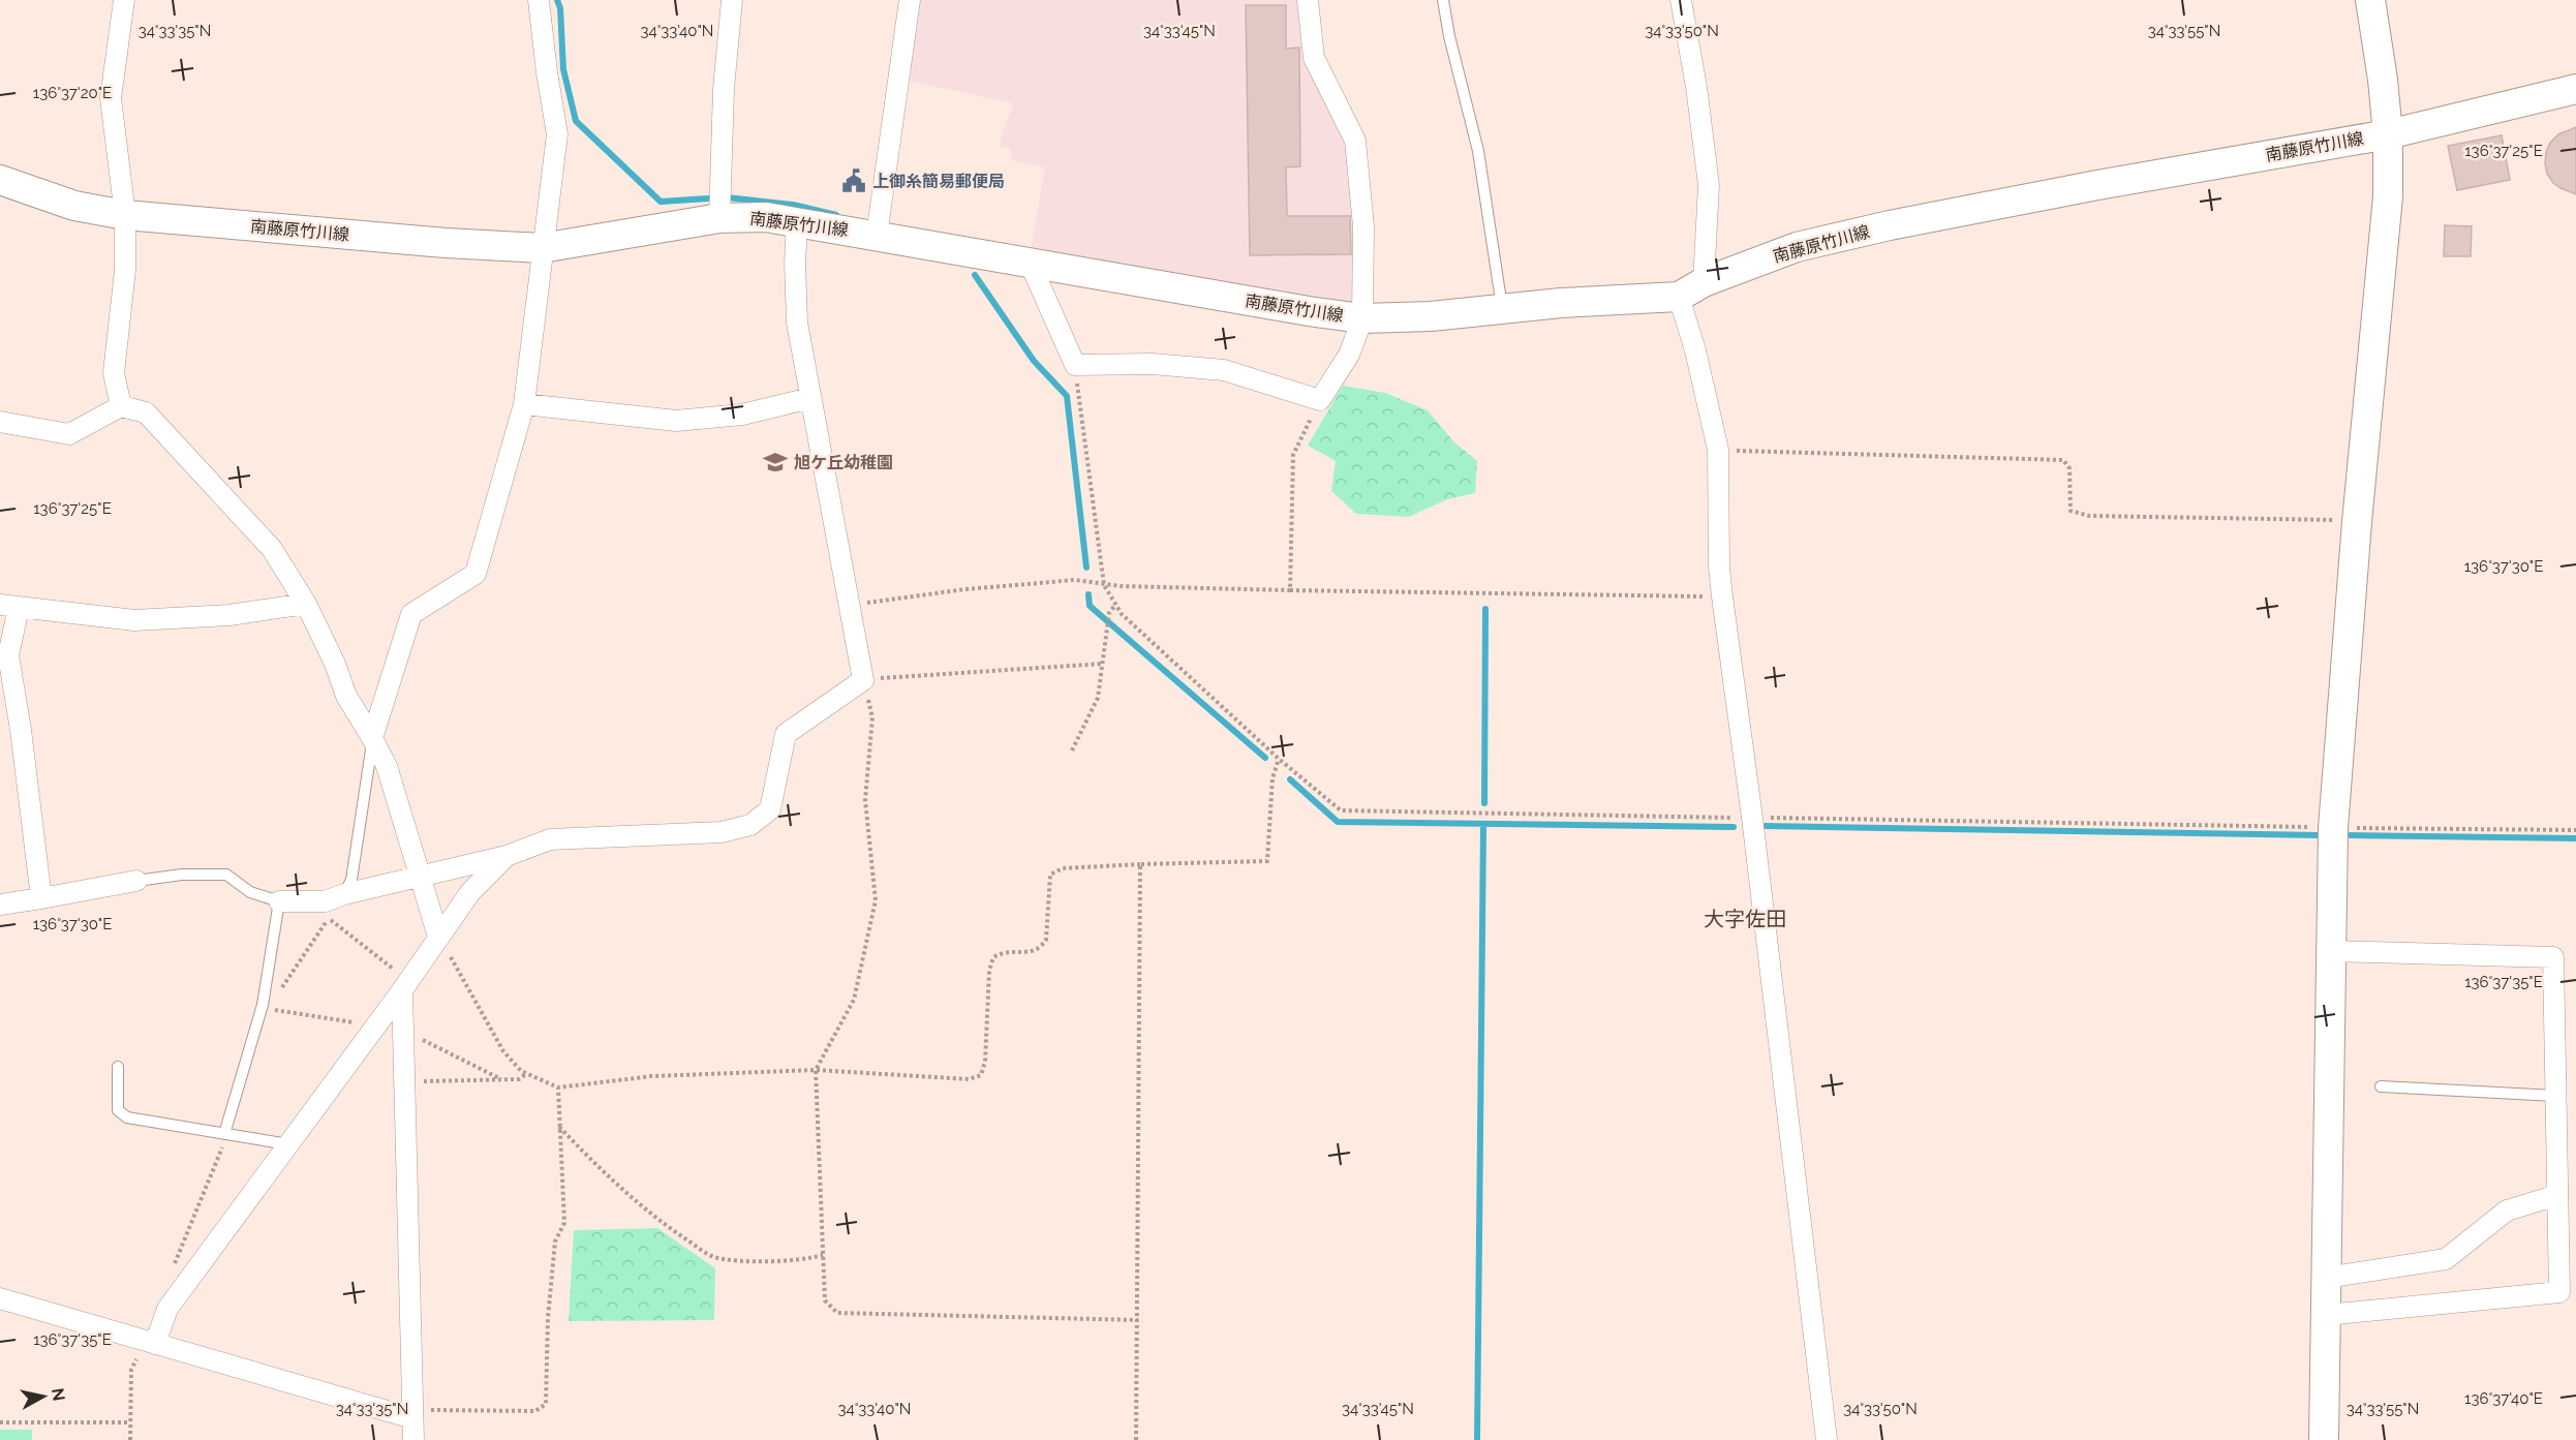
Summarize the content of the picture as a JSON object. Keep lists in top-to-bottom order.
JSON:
{
  "streets": {
    "main road": ["南藤原竹川線"]
  },
  "districts": ["大字佐田"],
  "places": {
    "public building": ["上御糸簡易郵便局"],
    "school or university": ["旭ケ丘幼稚園"]
  },
  "north": "right",
  "coordinates": [
    "34°33'35\"N",
    "34°33'40\"N",
    "34°33'45\"N",
    "34°33'50\"N",
    "34°33'55\"N",
    "136°37'20\"E",
    "136°37'25\"E",
    "136°37'30\"E",
    "136°37'35\"E",
    "136°37'40\"E"
  ]
}
